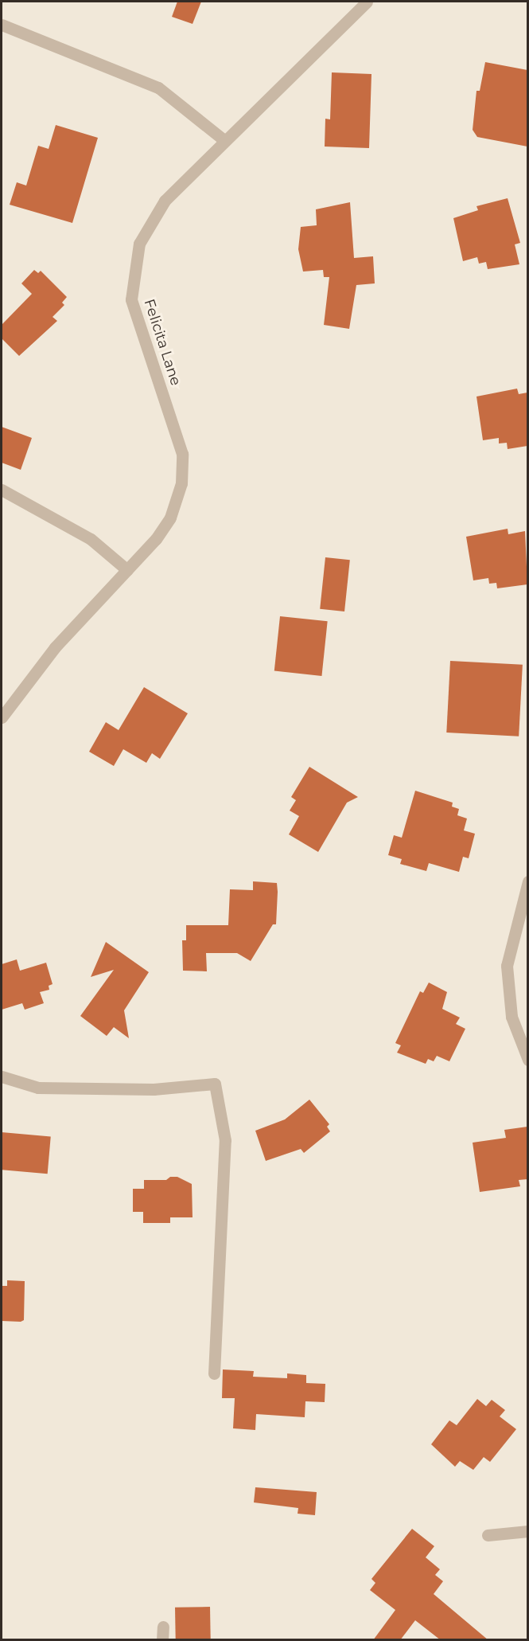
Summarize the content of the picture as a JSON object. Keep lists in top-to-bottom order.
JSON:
{
  "streets": {
    "street": ["Felicita Lane"]
  }
}
